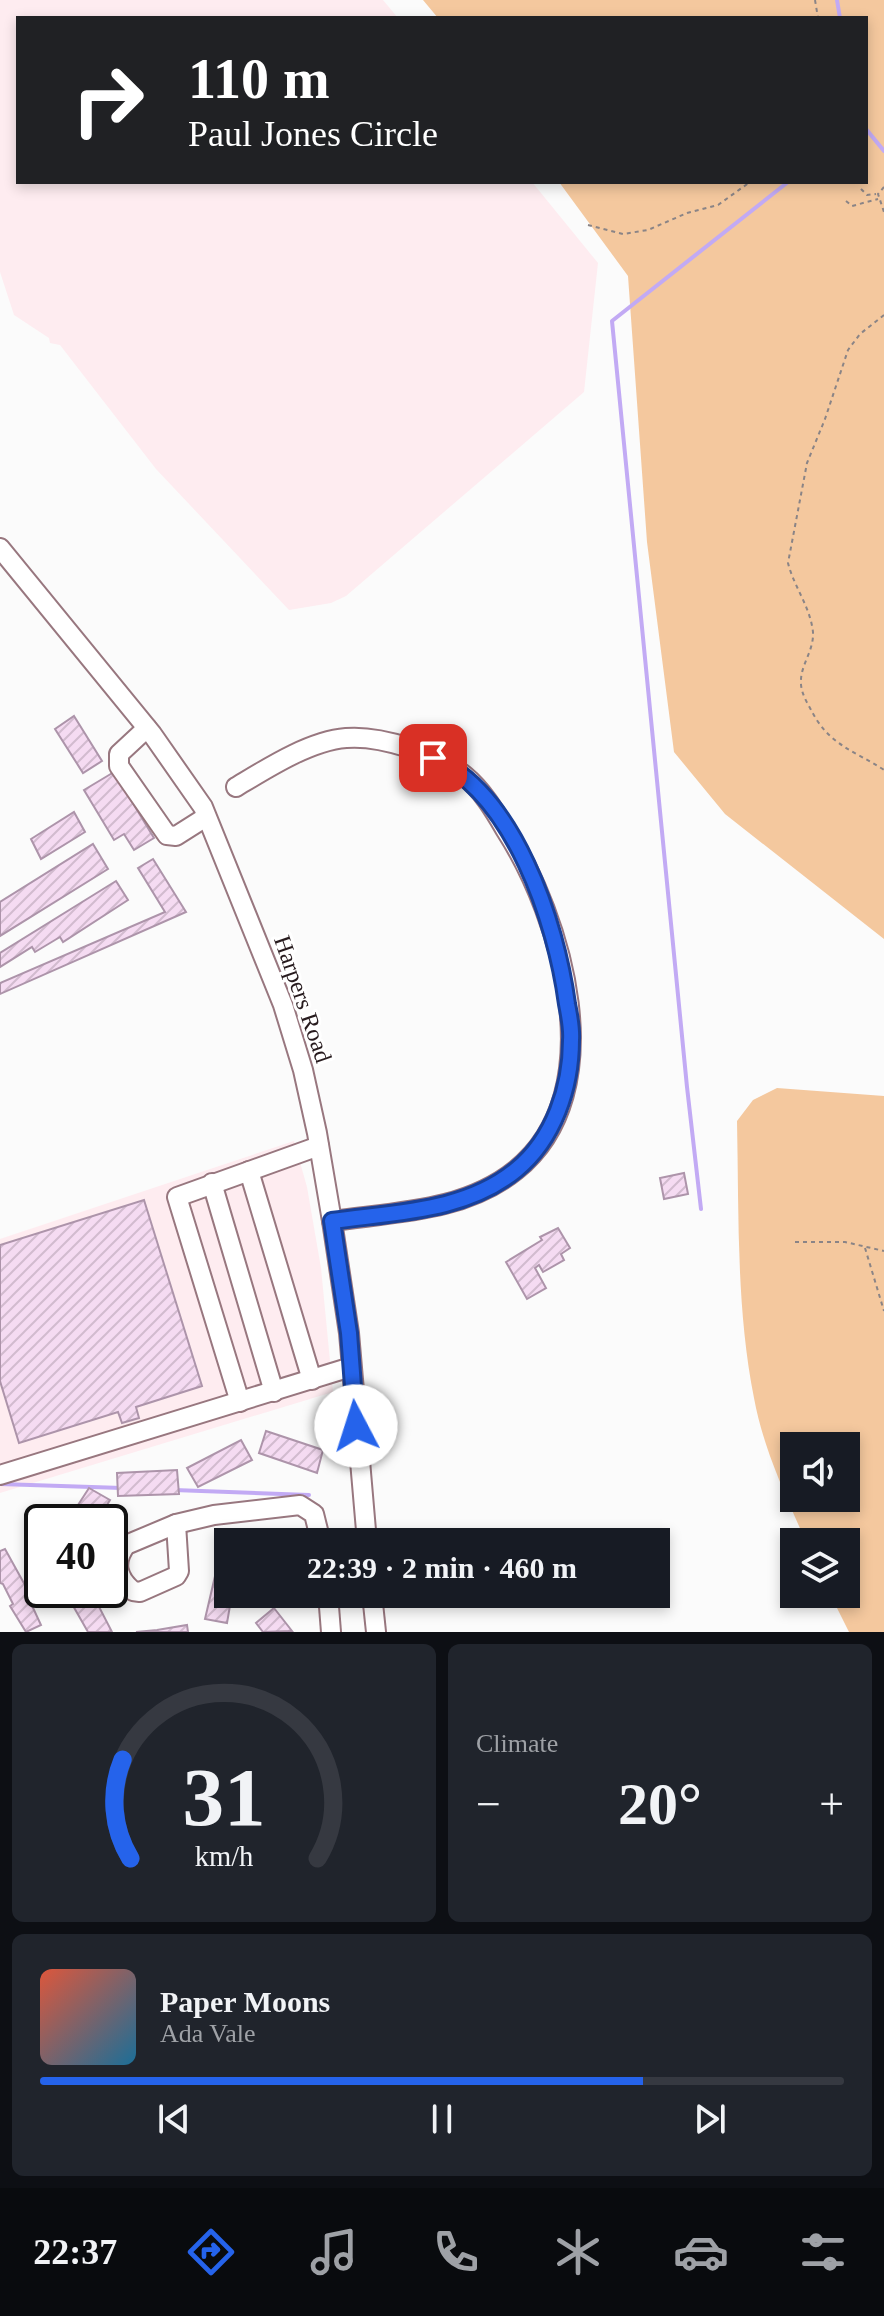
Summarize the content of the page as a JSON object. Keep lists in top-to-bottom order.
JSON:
{
  "streets": {
    "street": ["Harpers Road"]
  },
  "page": {
    "turn": ["110 m", "Paul Jones Circle"],
    "limit": "40",
    "trip": "22:39 · 2 min · 460 m",
    "tile": "Climate",
    "heat": ["−", "20°", "+"],
    "song": ["Paper Moons", "Ada Vale"],
    "tabs": "22:37",
    "gauge": ["31", "km/h"]
  }
}
